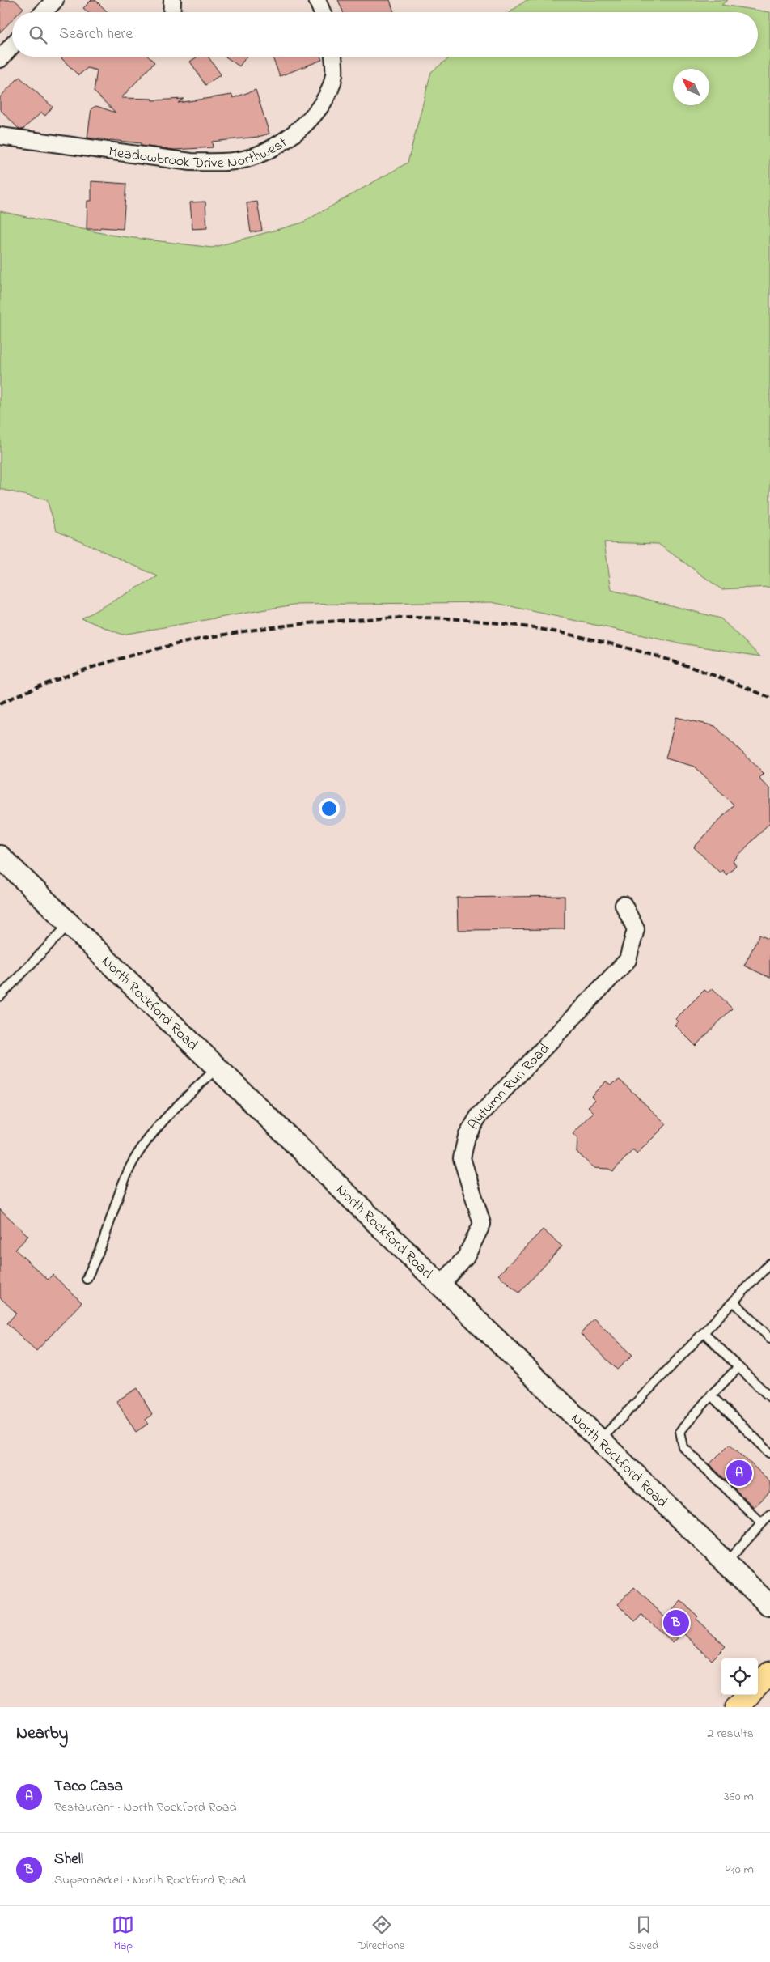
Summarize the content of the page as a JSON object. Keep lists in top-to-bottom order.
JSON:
{
  "streets": {
    "street": ["Meadowbrook Drive Northwest", "North Rockford Road", "Autumn Run Road"]
  },
  "crossings": [
    ["North Rockford Road", "Autumn Run Road"]
  ],
  "north": "top left",
  "page": {
    "search": "Search here",
    "pins": ["A", "B"],
    "heading": ["Nearby", "2 results"],
    "list": [
      {
        "mark": "A",
        "name": "Taco Casa",
        "note": "Restaurant · North Rockford Road",
        "value": "360 m"
      },
      {
        "mark": "B",
        "name": "Shell",
        "note": "Supermarket · North Rockford Road",
        "value": "410 m"
      }
    ],
    "nav": ["Map", "Directions", "Saved"]
  }
}
